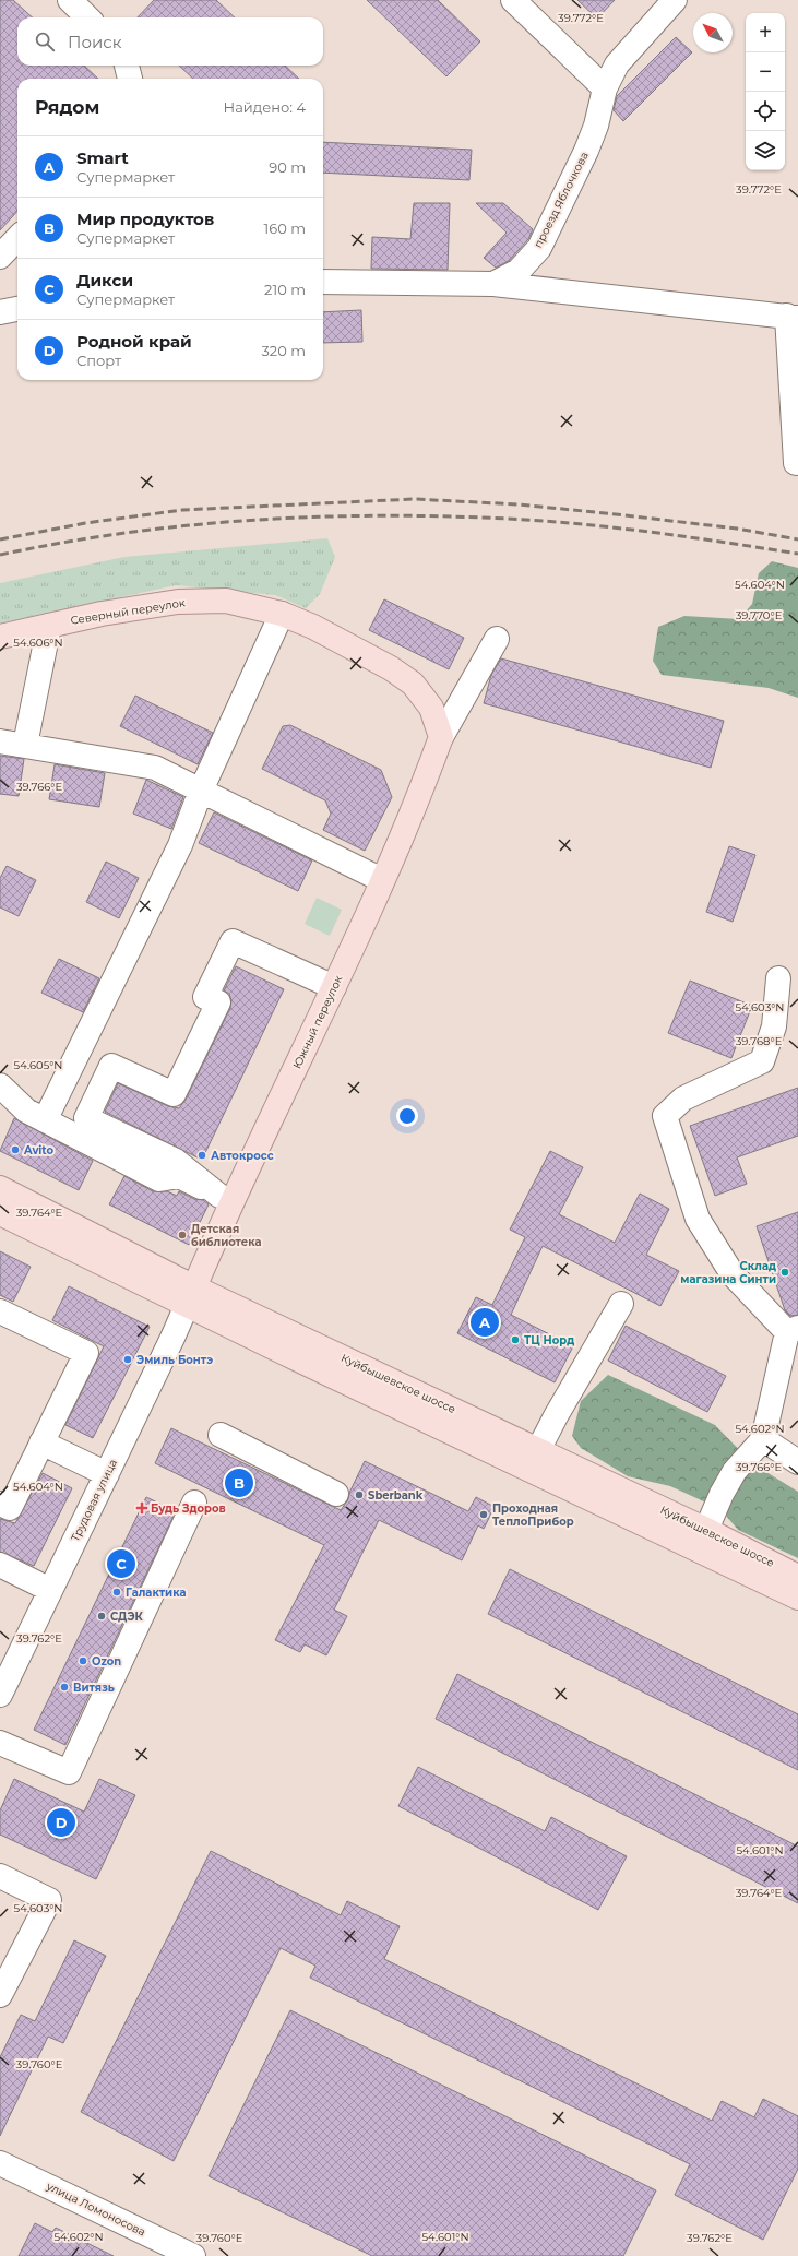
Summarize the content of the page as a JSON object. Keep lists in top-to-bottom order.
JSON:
{
  "streets": {
    "main road": ["Северный переулок", "Южный переулок", "Куйбышевское шоссе"],
    "street": ["проезд Яблочкова", "Трудовая улица", "улица Ломоносова"]
  },
  "crossings": [
    ["Северный переулок", "Южный переулок"],
    ["Южный переулок", "Куйбышевское шоссе"],
    ["Южный переулок", "Трудовая улица"],
    ["Куйбышевское шоссе", "Трудовая улица"]
  ],
  "places": {
    "other": [
      "Avito",
      "Автокросс",
      "Детская библиотека",
      "Склад магазина Синти",
      "ТЦ Норд",
      "Эмиль Бонтэ",
      "Sberbank",
      "Проходная ТеплоПрибор",
      "Галактика",
      "СДЭК",
      "Ozon",
      "Витязь"
    ],
    "health": ["Будь Здоров"]
  },
  "north": "top left",
  "page": {
    "map_buttons": ["+", "−"],
    "search": "Поиск",
    "heading": ["Рядом", "Найдено: 4"],
    "list": [
      {
        "mark": "A",
        "name": "Smart",
        "note": "Супермаркет",
        "value": "90 m"
      },
      {
        "mark": "B",
        "name": "Мир продуктов",
        "note": "Супермаркет",
        "value": "160 m"
      },
      {
        "mark": "C",
        "name": "Дикси",
        "note": "Супермаркет",
        "value": "210 m"
      },
      {
        "mark": "D",
        "name": "Родной край",
        "note": "Спорт",
        "value": "320 m"
      }
    ],
    "pins": [
      "A",
      "B",
      "C",
      "D"
    ]
  },
  "coordinates": [
    "39.772°E",
    "54.604°N",
    "39.770°E",
    "54.606°N",
    "39.766°E",
    "54.603°N",
    "39.768°E",
    "54.605°N",
    "39.764°E",
    "54.602°N",
    "39.762°E",
    "54.601°N",
    "39.760°E"
  ]
}
